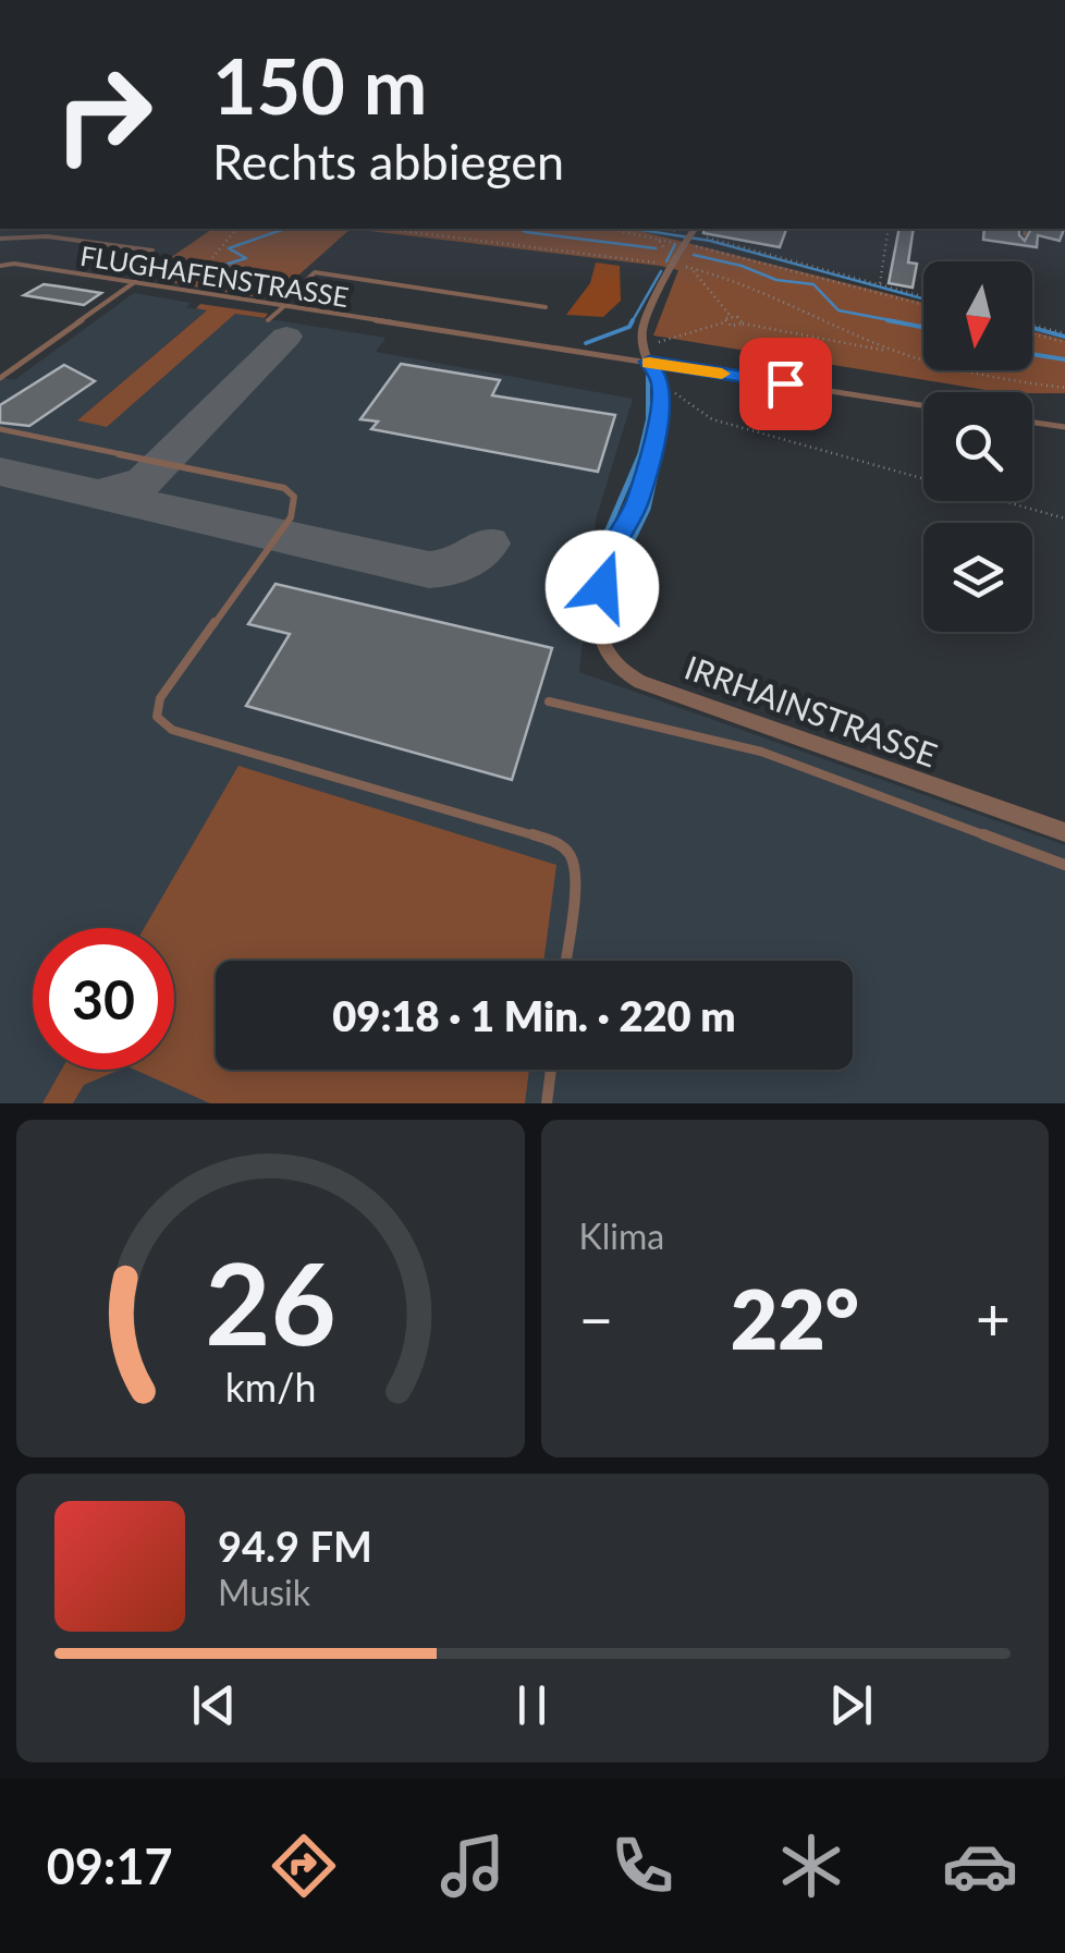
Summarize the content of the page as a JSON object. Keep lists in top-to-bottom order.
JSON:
{
  "streets": {
    "street": ["IRRHAINSTRASSE"],
    "lane": ["FLUGHAFENSTRASSE"]
  },
  "north": "bottom",
  "page": {
    "turn": ["150 m", "Rechts abbiegen"],
    "limit": "30",
    "trip": "09:18 · 1 Min. · 220 m",
    "tile": "Klima",
    "heat": ["−", "22°", "+"],
    "song": ["94.9 FM", "Musik"],
    "tabs": "09:17",
    "gauge": ["26", "km/h"]
  }
}
